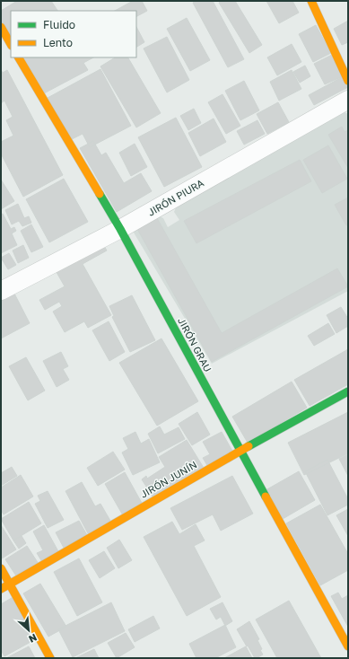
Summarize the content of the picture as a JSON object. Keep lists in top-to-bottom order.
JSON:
{
  "streets": {
    "main road": ["JIRÓN GRAU", "JIRÓN JUNÍN"],
    "street": ["JIRÓN PIURA"]
  },
  "crossings": [
    ["JIRÓN PIURA", "JIRÓN GRAU"],
    ["JIRÓN GRAU", "JIRÓN JUNÍN"]
  ],
  "legend": ["Fluido", "Lento"],
  "north": "bottom right"
}
